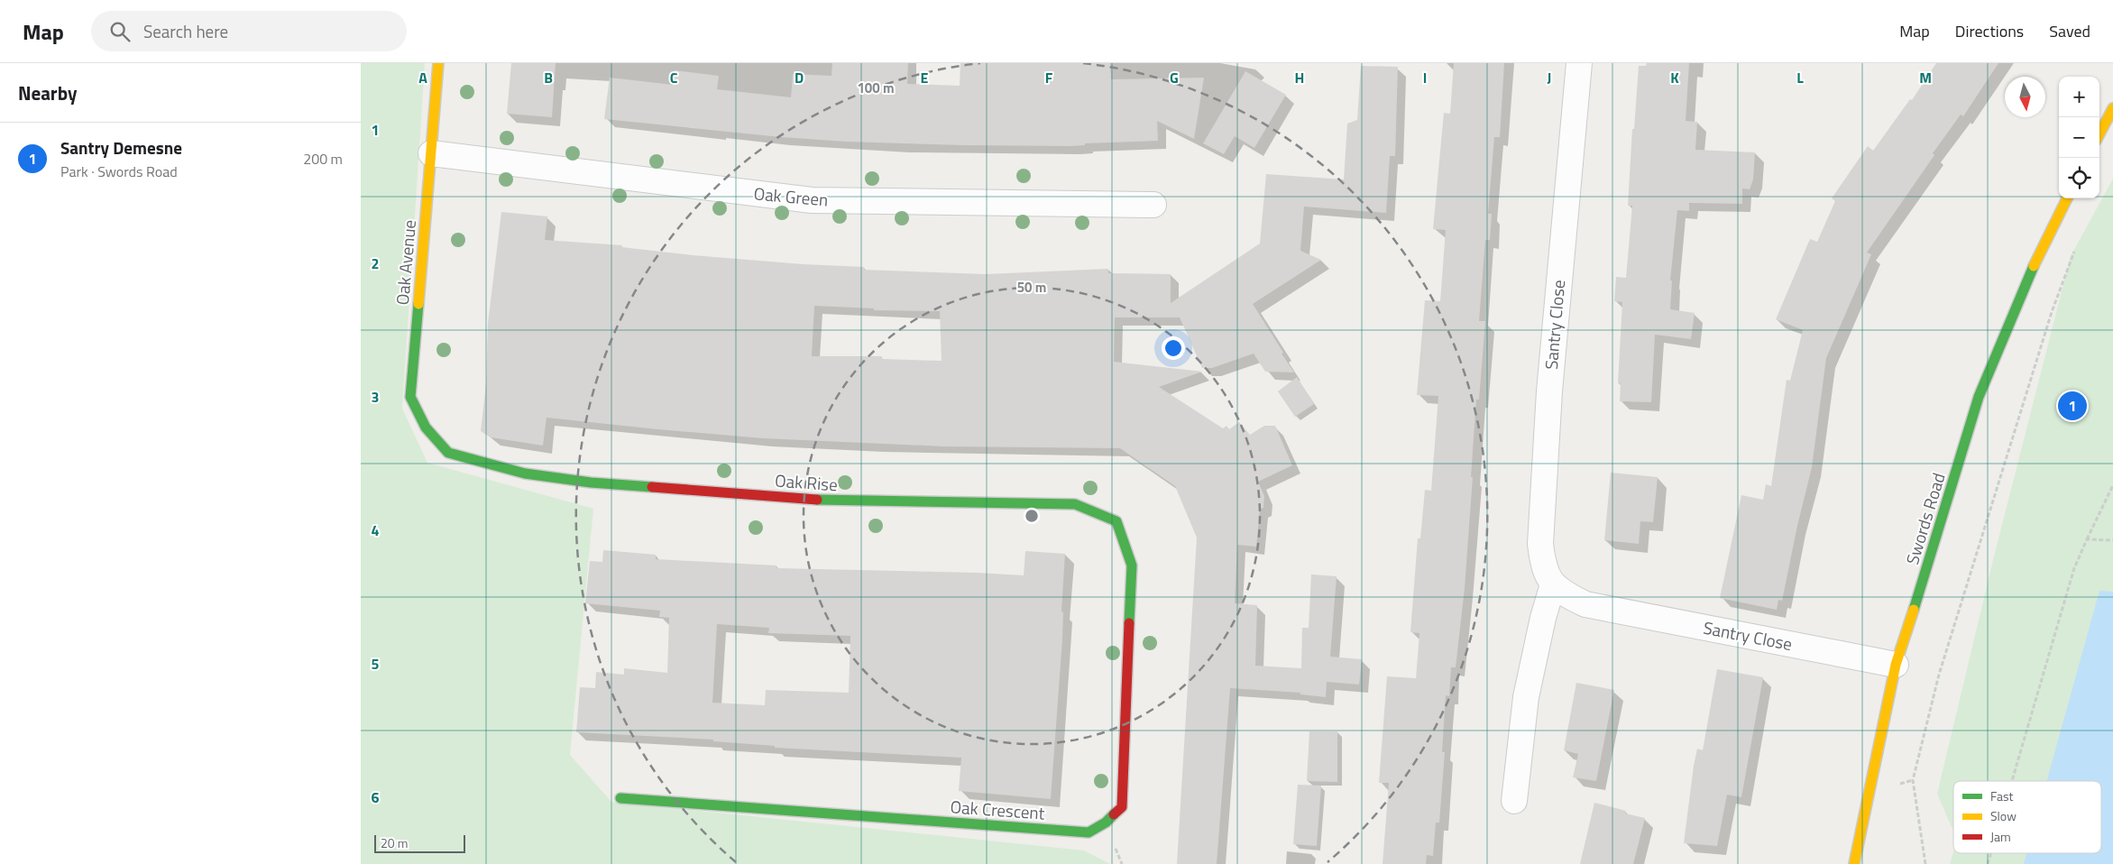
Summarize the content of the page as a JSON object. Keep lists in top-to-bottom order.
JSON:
{
  "streets": {
    "street": [
      "Oak Green",
      "Oak Avenue",
      "Santry Close",
      "Oak Rise",
      "Swords Road",
      "Oak Crescent"
    ]
  },
  "crossings": [
    ["Oak Green", "Oak Avenue"],
    ["Oak Avenue", "Oak Rise"],
    ["Santry Close", "Swords Road"],
    ["Oak Rise", "Oak Crescent"]
  ],
  "legend": ["Fast", "Slow", "Jam"],
  "scale_bar": "20 m",
  "north": "bottom",
  "page": {
    "header": "Map",
    "search": "Search here",
    "nav": ["Map", "Directions", "Saved"],
    "heading": "Nearby",
    "map_buttons": ["+", "−"],
    "list": [
      {
        "mark": "1",
        "name": "Santry Demesne",
        "note": "Park · Swords Road",
        "value": "200 m"
      }
    ],
    "pins": "1",
    "scale": "20 m"
  },
  "grid": {
    "columns": [
      "A",
      "B",
      "C",
      "D",
      "E",
      "F",
      "G",
      "H",
      "I",
      "J",
      "K",
      "L",
      "M"
    ],
    "rows": [
      "1",
      "2",
      "3",
      "4",
      "5",
      "6"
    ]
  },
  "rings": ["100 m", "50 m"]
}
